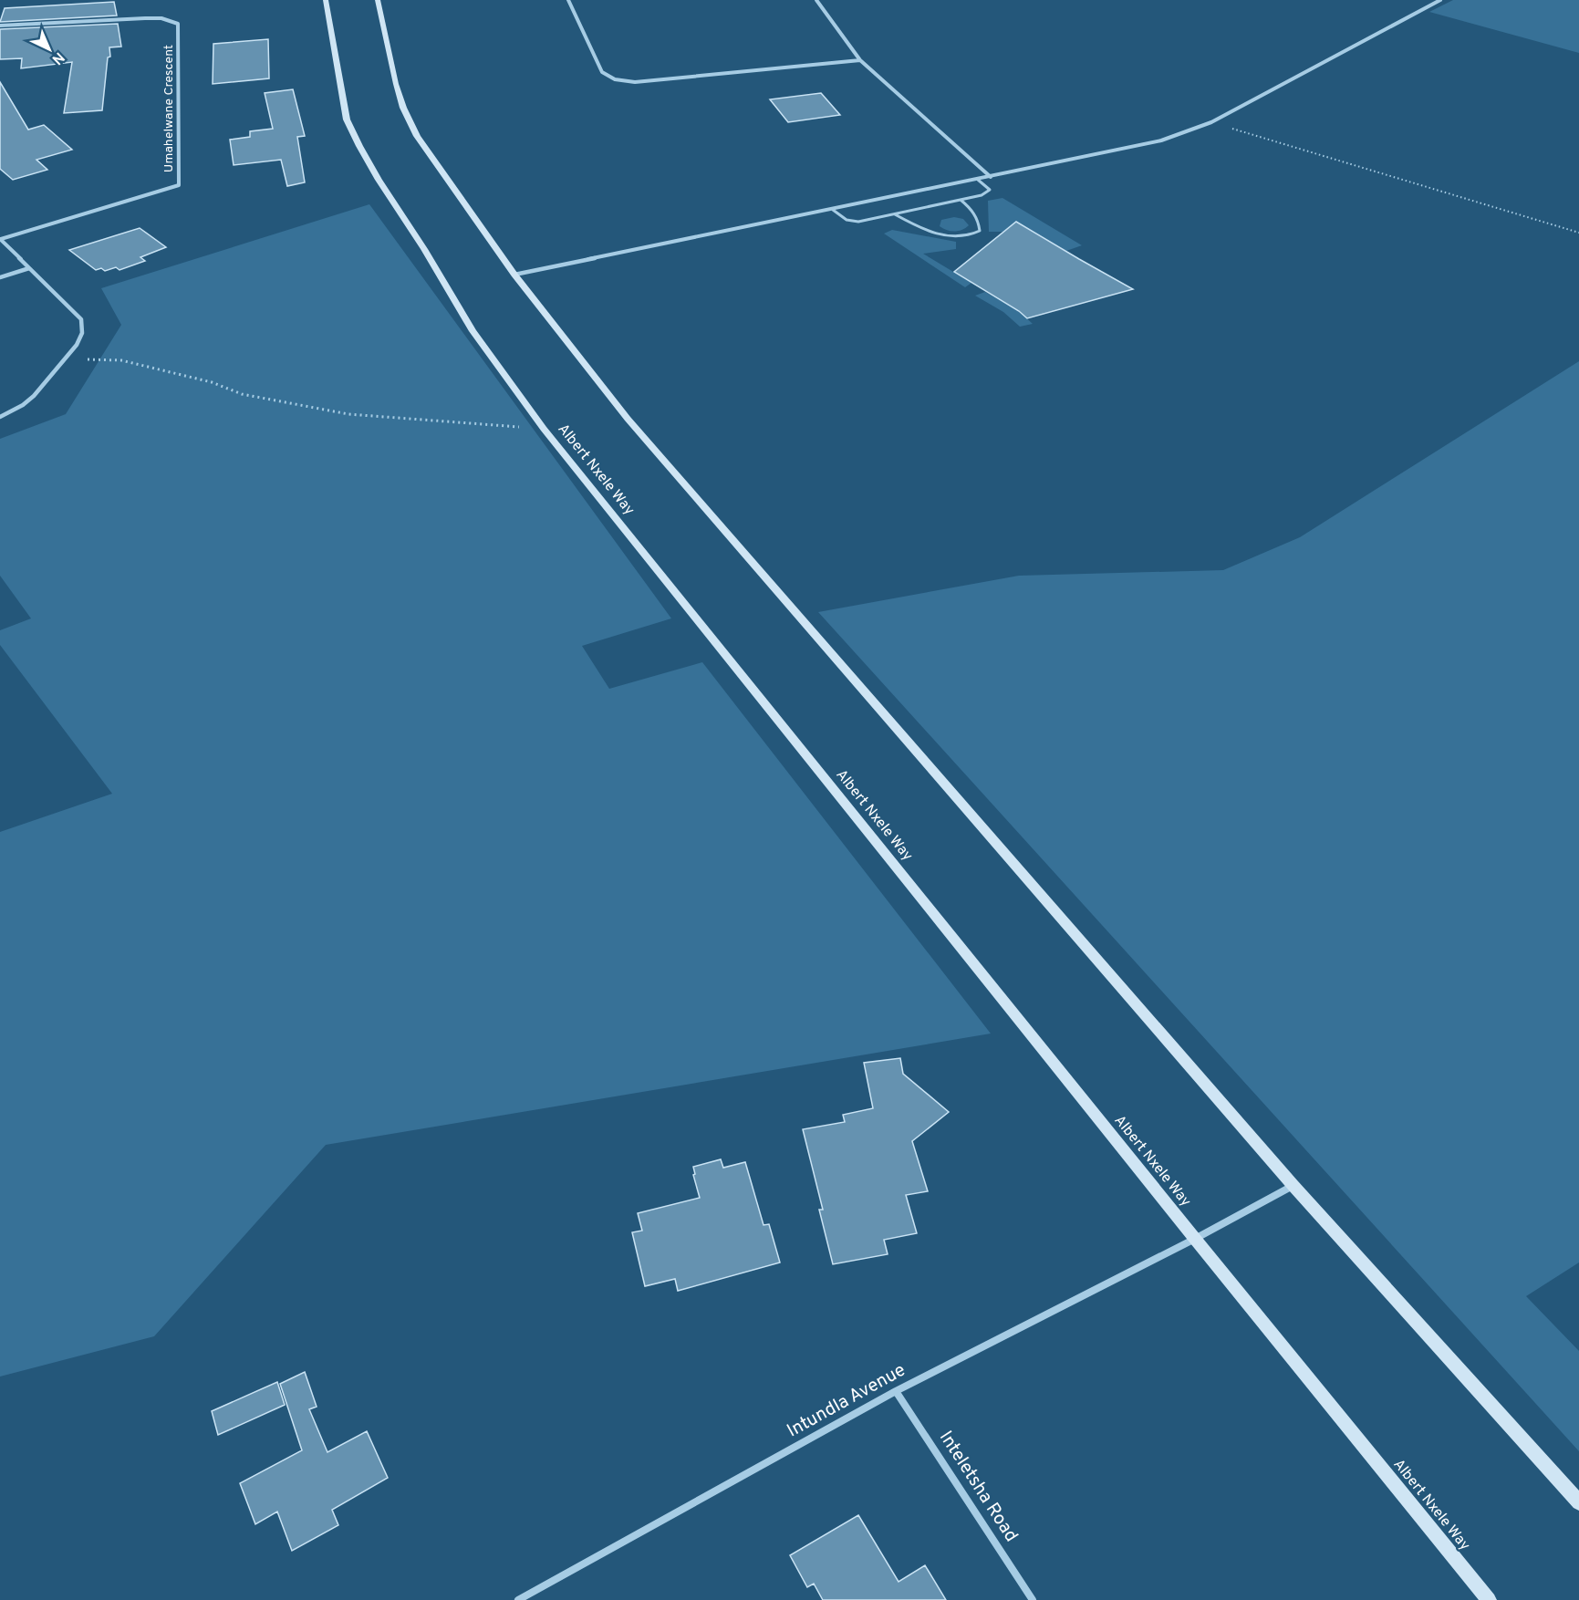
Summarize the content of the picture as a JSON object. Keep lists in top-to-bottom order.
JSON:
{
  "streets": {
    "main road": ["Albert Nxele Way"],
    "street": ["Umahelwane Crescent", "Intundla Avenue", "Inteletsha Road"]
  },
  "crossings": [
    ["Albert Nxele Way", "Intundla Avenue"],
    ["Intundla Avenue", "Inteletsha Road"]
  ],
  "north": "bottom right"
}
